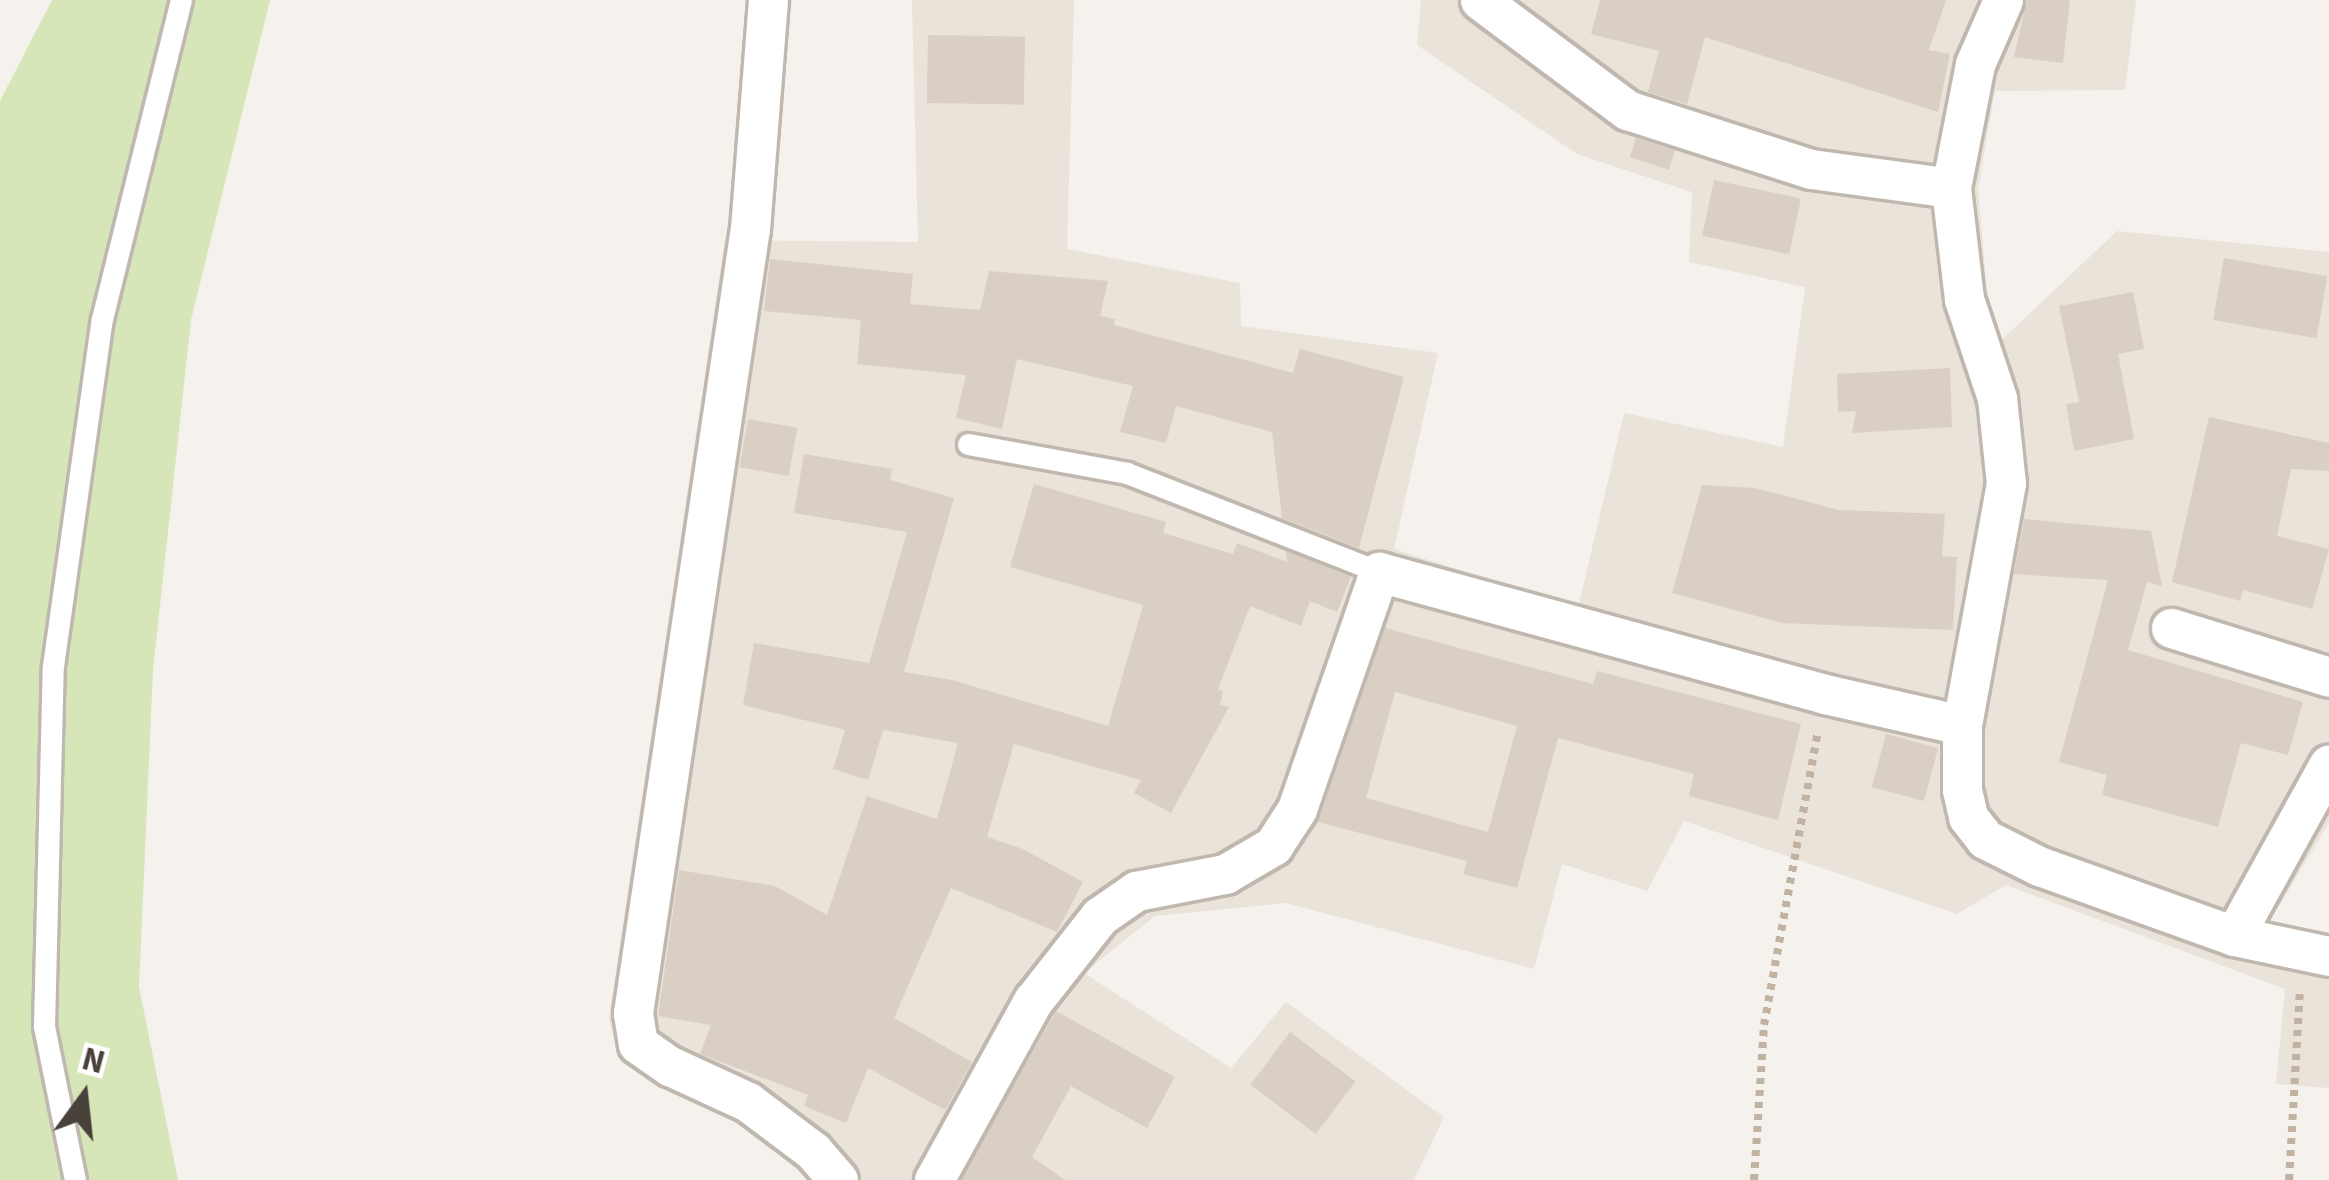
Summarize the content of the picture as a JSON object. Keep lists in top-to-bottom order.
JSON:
{
  "north": "top"
}
